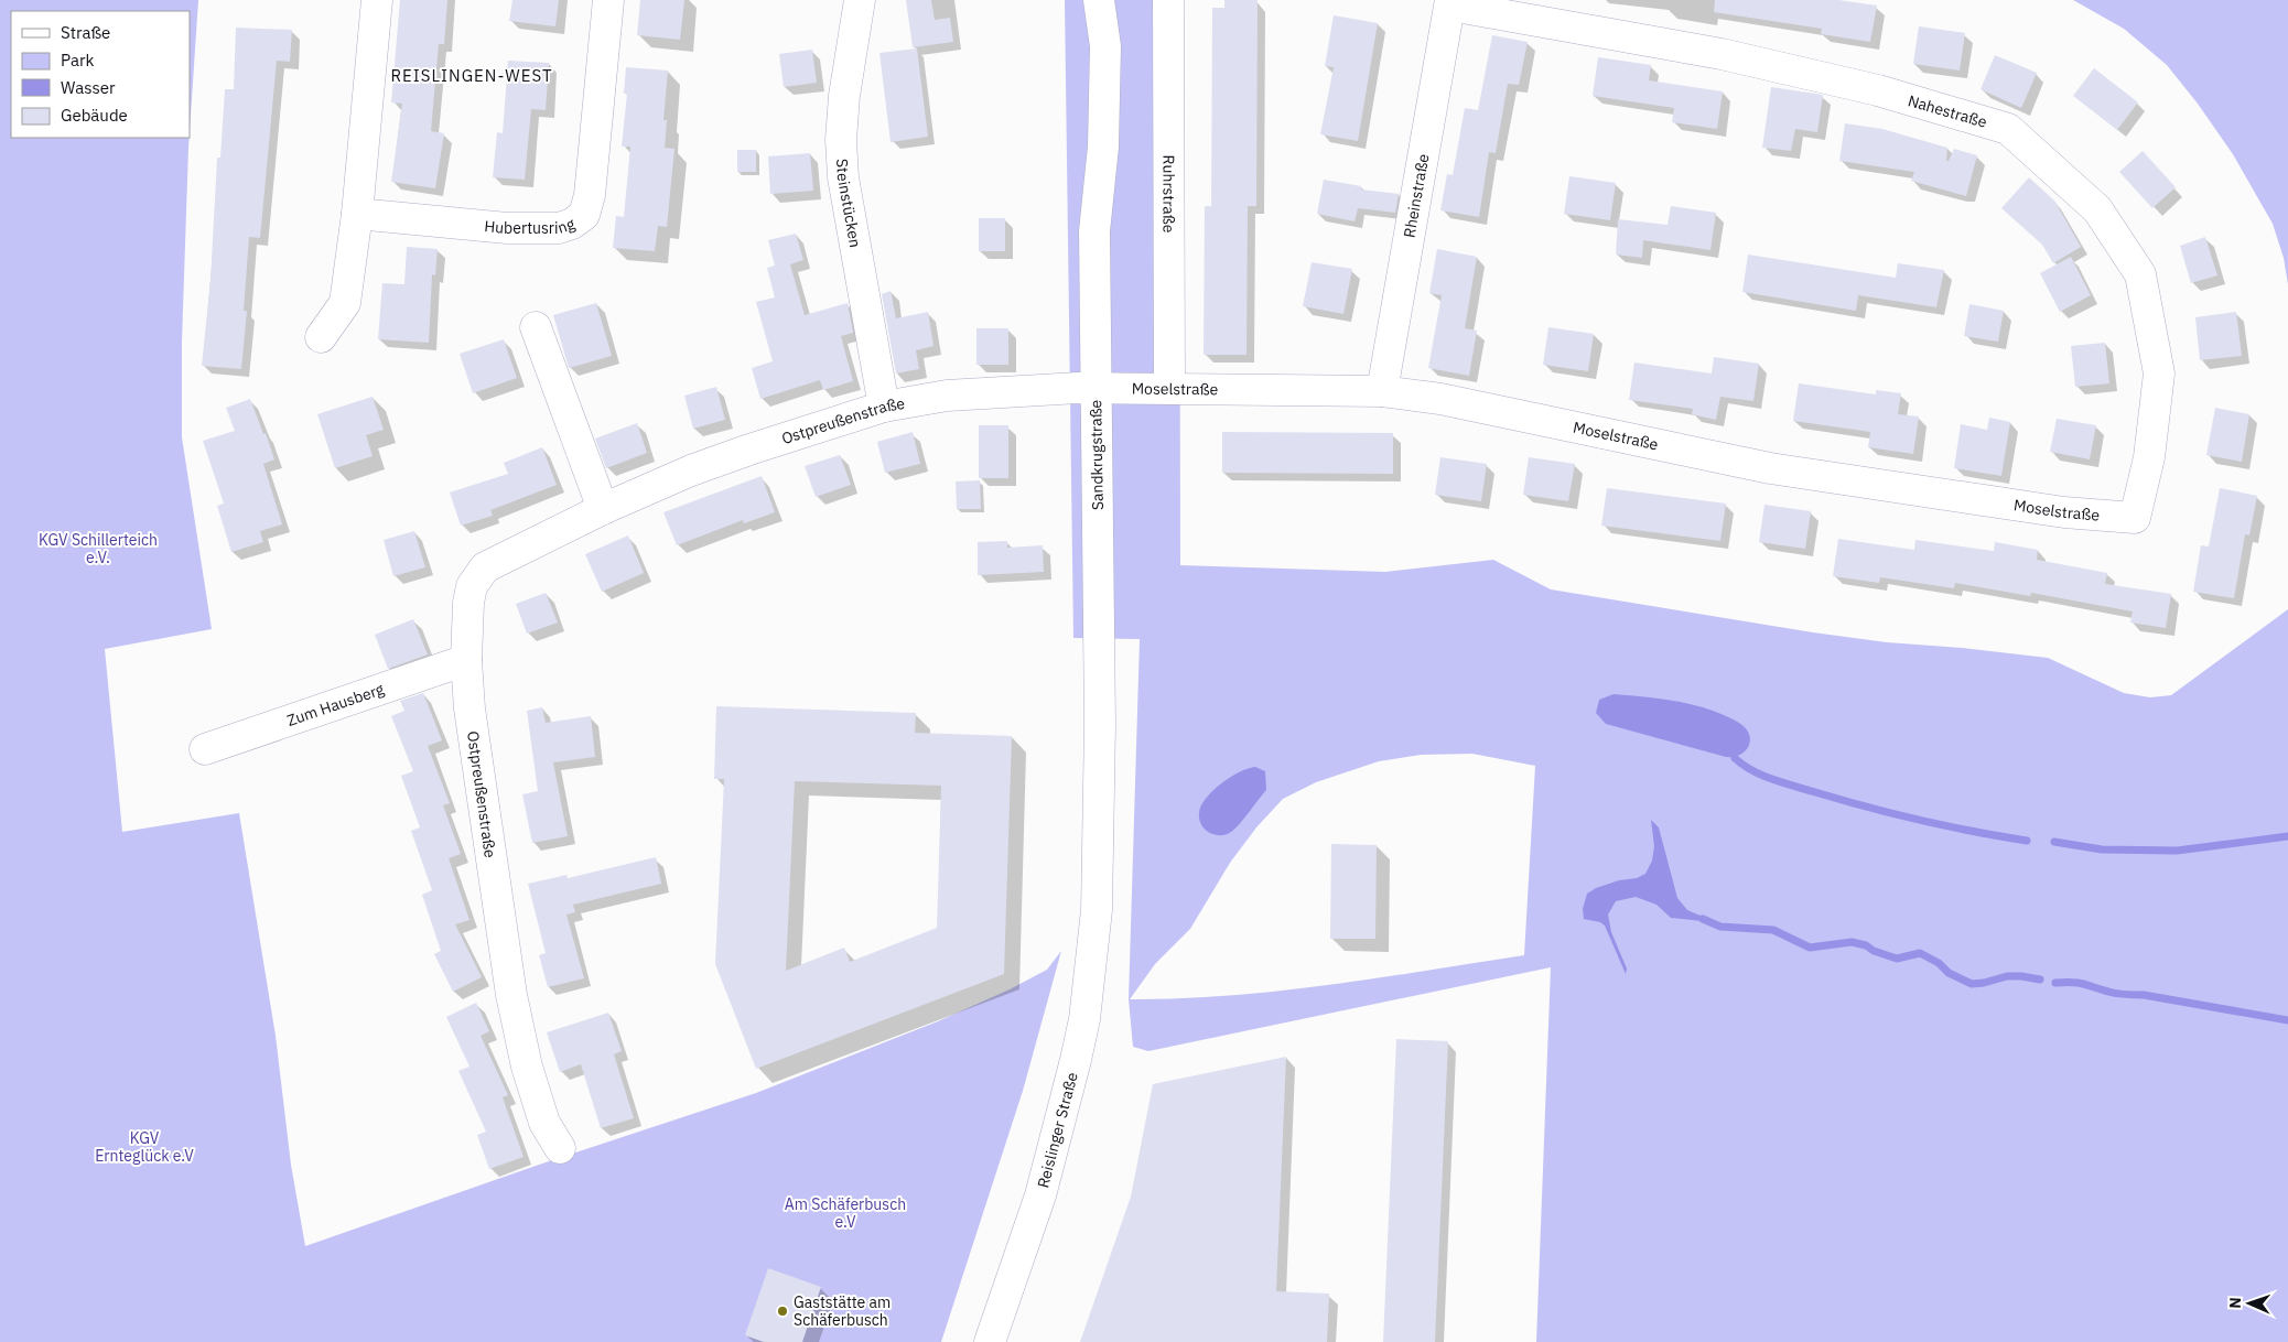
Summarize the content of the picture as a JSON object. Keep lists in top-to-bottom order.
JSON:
{
  "streets": {
    "street": [
      "Nahestraße",
      "Ruhrstraße",
      "Rheinstraße",
      "Steinstücken",
      "Hubertusring",
      "Moselstraße",
      "Ostpreußenstraße",
      "Sandkrugstraße",
      "Zum Hausberg",
      "Reislinger Straße"
    ]
  },
  "crossings": [
    ["Nahestraße", "Rheinstraße"],
    ["Nahestraße", "Moselstraße"],
    ["Ruhrstraße", "Moselstraße"],
    ["Rheinstraße", "Moselstraße"],
    ["Steinstücken", "Ostpreußenstraße"],
    ["Moselstraße", "Ostpreußenstraße"],
    ["Moselstraße", "Sandkrugstraße"],
    ["Ostpreußenstraße", "Sandkrugstraße"],
    ["Ostpreußenstraße", "Zum Hausberg"],
    ["Sandkrugstraße", "Reislinger Straße"]
  ],
  "districts": ["REISLINGEN-WEST"],
  "parks": ["KGV Schillerteich e.V.", "KGV Ernteglück e.V", "Am Schäferbusch e.V"],
  "places": ["Gaststätte am Schäferbusch"],
  "legend": [
    "Straße",
    "Park",
    "Wasser",
    "Gebäude"
  ],
  "north": "left"
}
